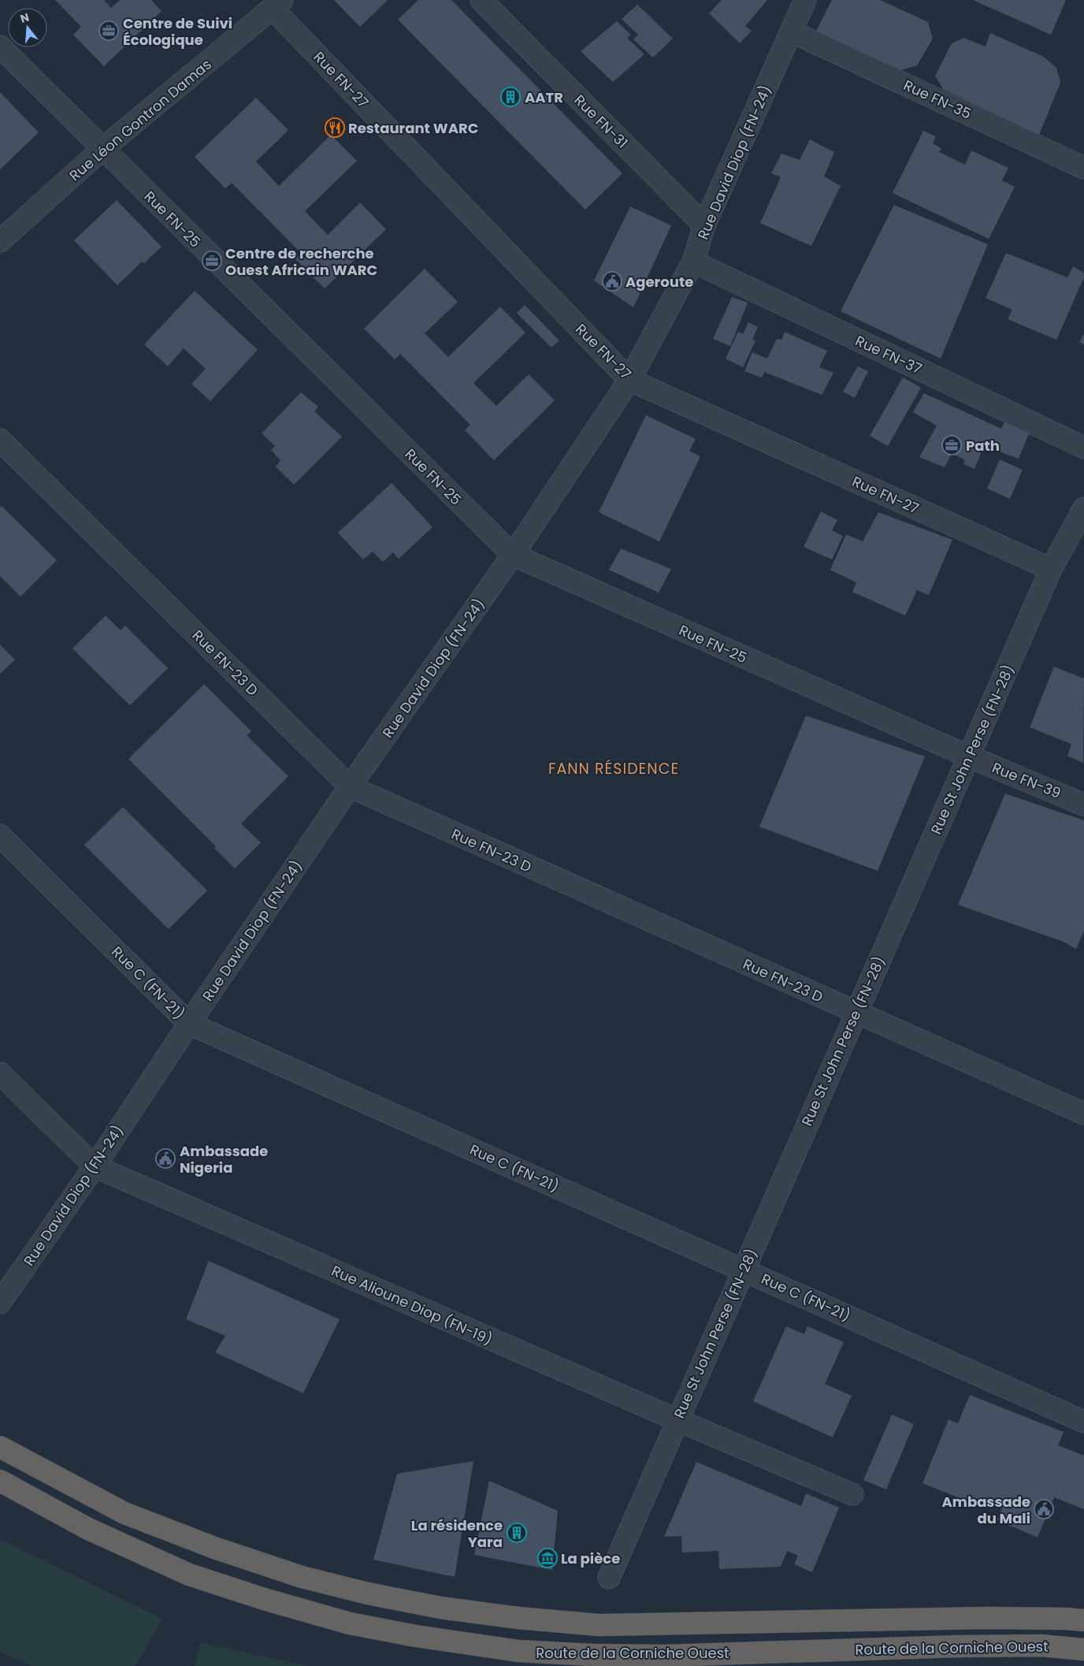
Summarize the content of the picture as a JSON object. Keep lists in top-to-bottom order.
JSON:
{
  "streets": {
    "highway": ["Route de la Corniche Ouest"],
    "street": [
      "Rue FN-27",
      "Rue FN-35",
      "Rue Léon Gontron Damas",
      "Rue FN-31",
      "Rue David Diop (FN-24)",
      "Rue FN-25",
      "Rue FN-37",
      "Rue FN-23 D",
      "Rue St John Perse (FN-28)",
      "Rue FN-39",
      "Rue C (FN-21)",
      "Rue Alioune Diop (FN-19)"
    ]
  },
  "crossings": [
    ["Rue FN-27", "Rue Léon Gontron Damas"],
    ["Rue FN-27", "Rue David Diop (FN-24)"],
    ["Rue FN-27", "Rue St John Perse (FN-28)"],
    ["Rue FN-35", "Rue David Diop (FN-24)"],
    ["Rue Léon Gontron Damas", "Rue FN-25"],
    ["Rue FN-31", "Rue David Diop (FN-24)"],
    ["Rue David Diop (FN-24)", "Rue FN-25"],
    ["Rue David Diop (FN-24)", "Rue FN-37"],
    ["Rue David Diop (FN-24)", "Rue FN-23 D"],
    ["Rue David Diop (FN-24)", "Rue C (FN-21)"],
    ["Rue David Diop (FN-24)", "Rue Alioune Diop (FN-19)"],
    ["Rue FN-25", "Rue St John Perse (FN-28)"],
    ["Rue FN-25", "Rue FN-39"],
    ["Rue FN-23 D", "Rue St John Perse (FN-28)"],
    ["Rue St John Perse (FN-28)", "Rue FN-39"],
    ["Rue St John Perse (FN-28)", "Rue C (FN-21)"],
    ["Rue St John Perse (FN-28)", "Rue Alioune Diop (FN-19)"]
  ],
  "districts": ["FANN RÉSIDENCE"],
  "places": {
    "office": ["Centre de Suivi Écologique", "Centre de recherche Ouest Africain WARC", "Path"],
    "building": ["AATR", "La résidence Yara"],
    "restaurant": ["Restaurant WARC"],
    "public building": ["Ageroute", "Ambassade Nigeria", "Ambassade du Mali"],
    "museum": ["La pièce"]
  },
  "north": "top"
}
